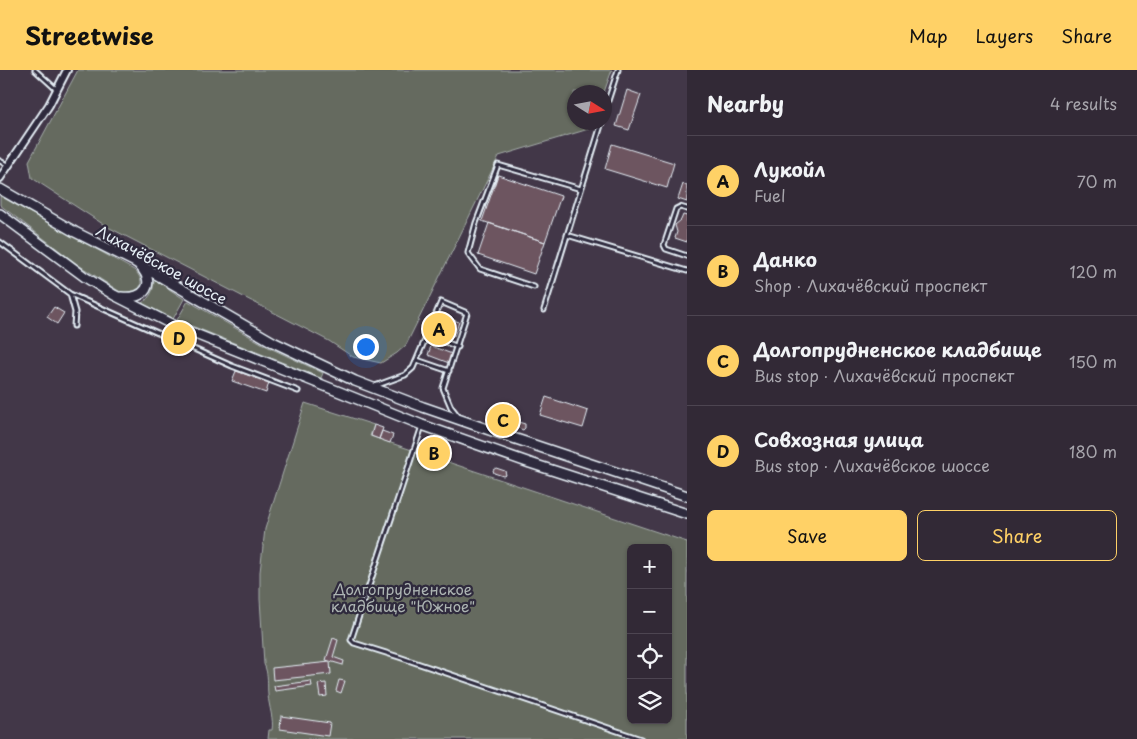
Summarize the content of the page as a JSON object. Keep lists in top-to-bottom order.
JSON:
{
  "streets": {
    "main road": ["Лихачёвское шоссе"]
  },
  "parks": ["Долгопрудненское кладбище \"Южное\""],
  "north": "right",
  "page": {
    "header": "Streetwise",
    "nav": ["Map", "Layers", "Share"],
    "heading": ["Nearby", "4 results"],
    "list": [
      {
        "mark": "A",
        "name": "Лукойл",
        "note": "Fuel",
        "value": "70 m"
      },
      {
        "mark": "B",
        "name": "Данко",
        "note": "Shop · Лихачёвский проспект",
        "value": "120 m"
      },
      {
        "mark": "C",
        "name": "Долгопрудненское кладбище",
        "note": "Bus stop · Лихачёвский проспект",
        "value": "150 m"
      },
      {
        "mark": "D",
        "name": "Совхозная улица",
        "note": "Bus stop · Лихачёвское шоссе",
        "value": "180 m"
      }
    ],
    "pins": [
      "A",
      "D",
      "C",
      "B"
    ],
    "buttons": ["Save", "Share"],
    "map_buttons": ["+", "−"]
  }
}
